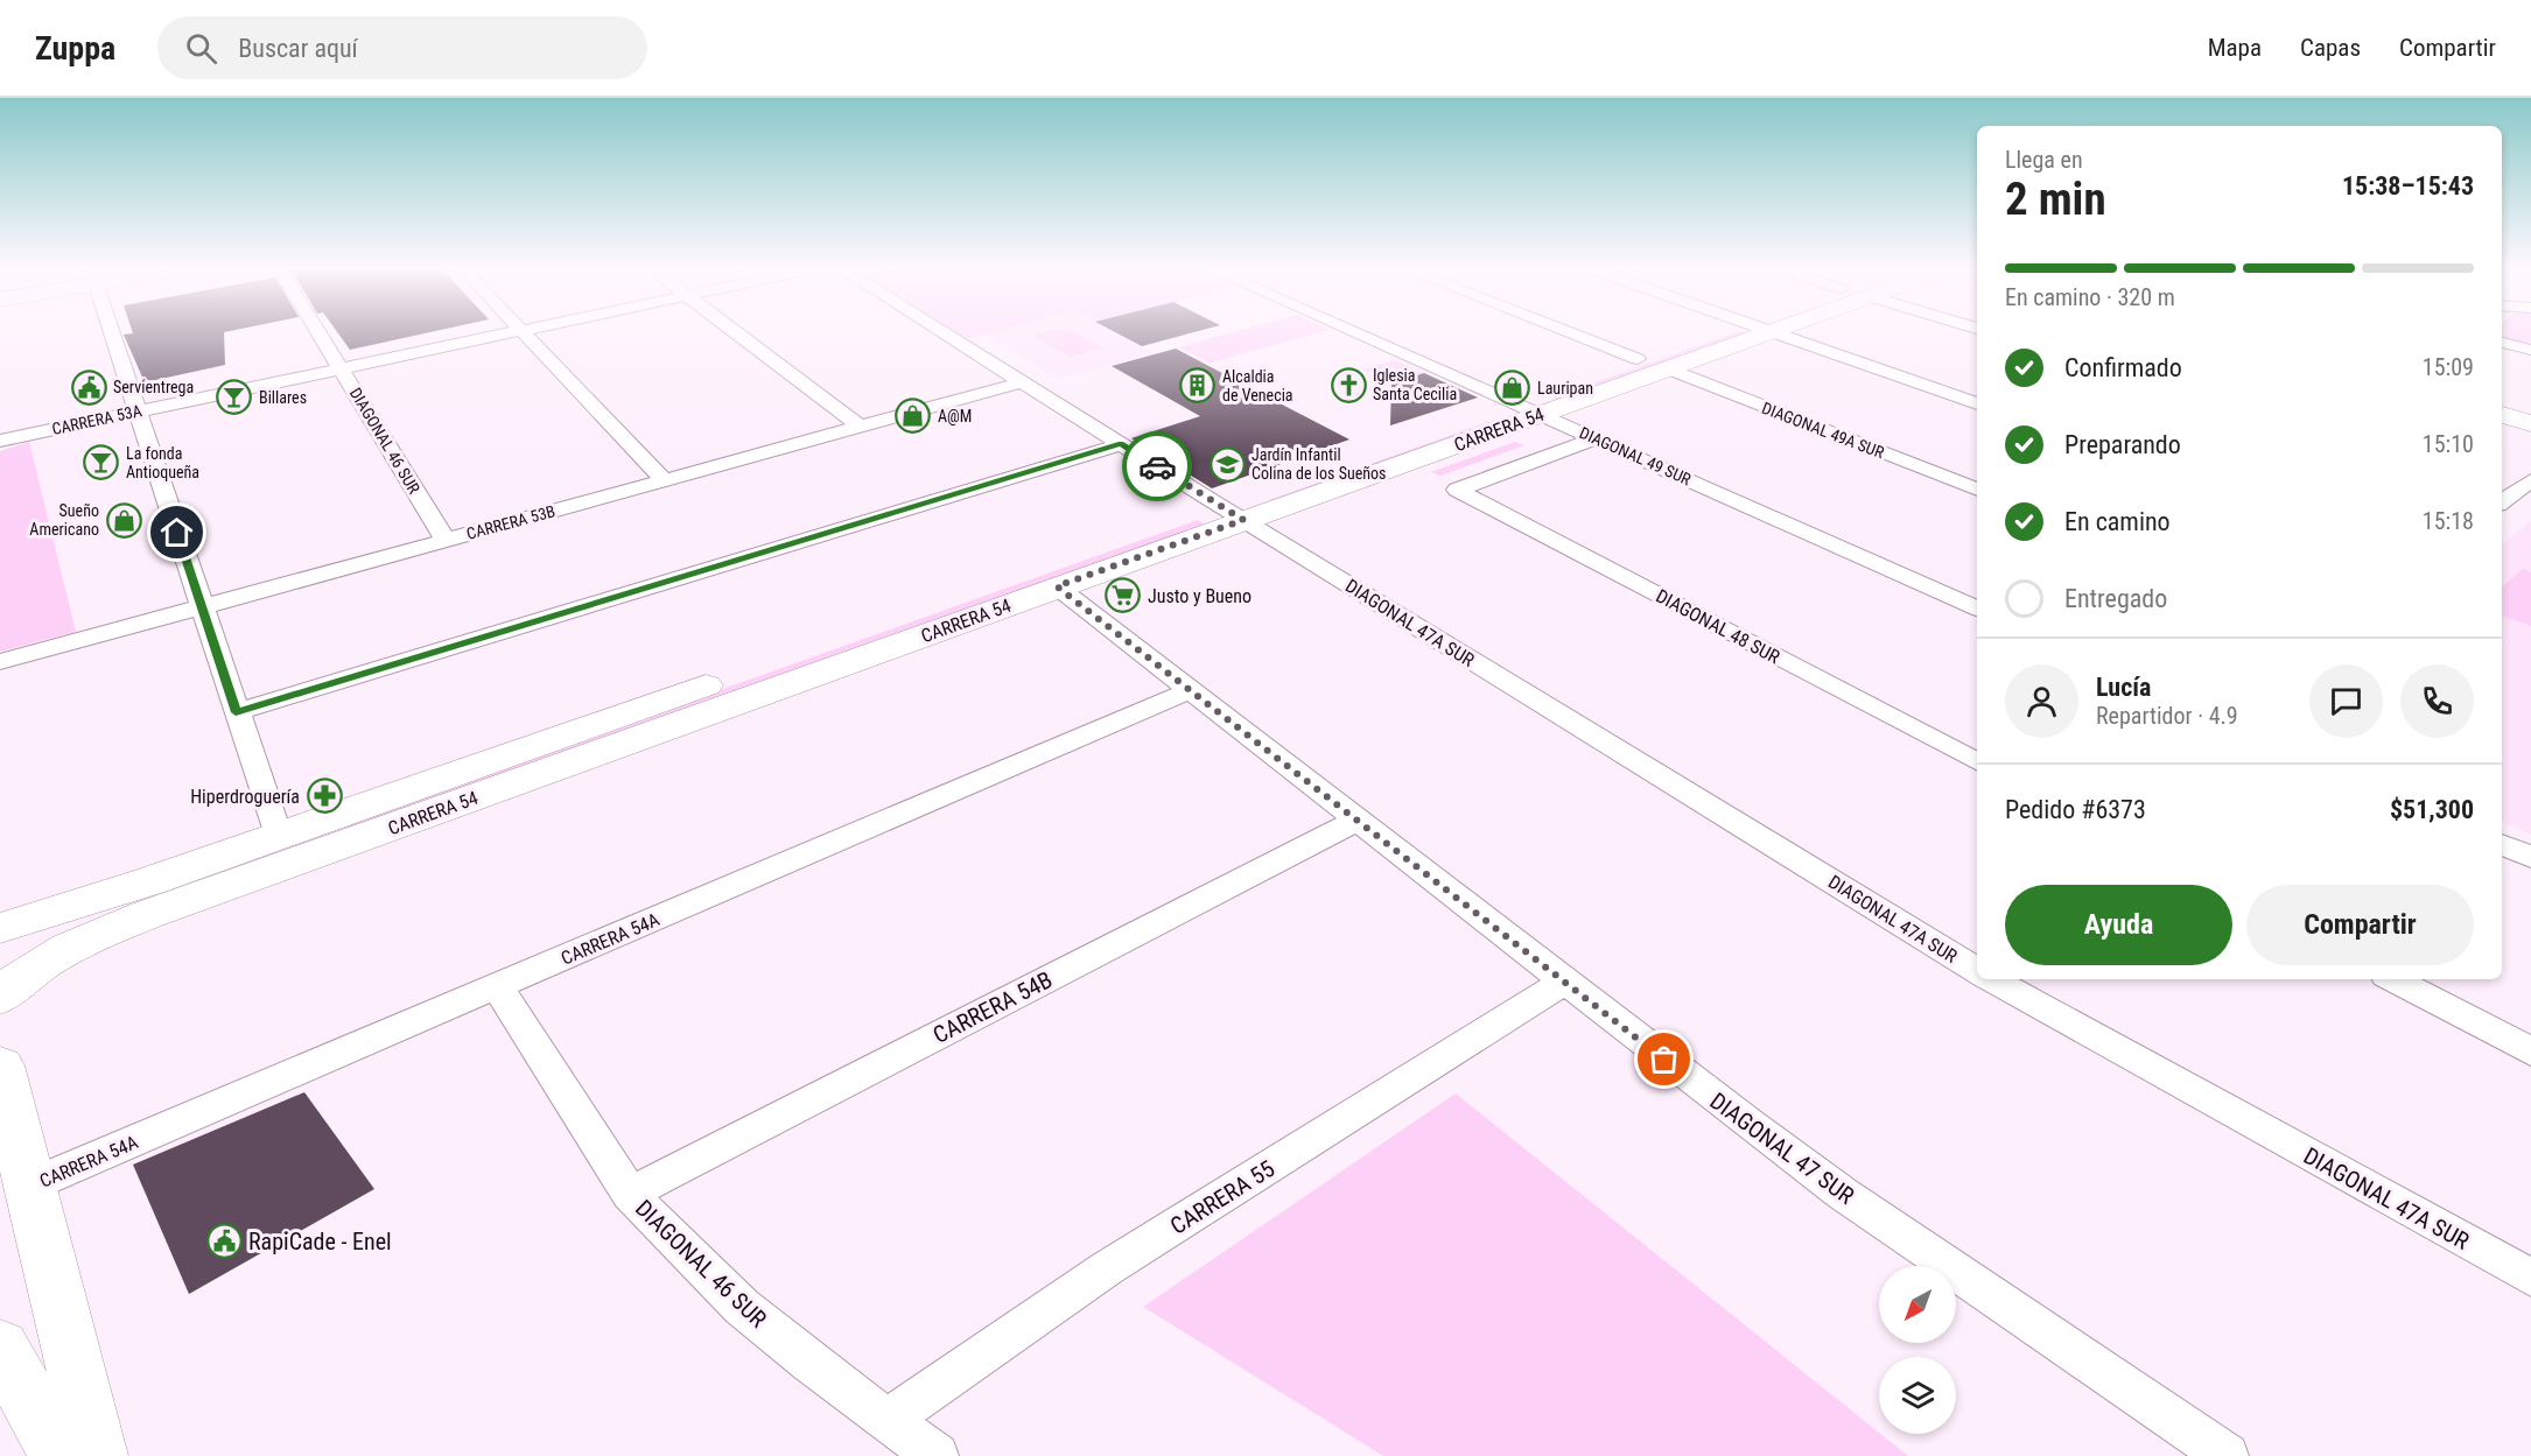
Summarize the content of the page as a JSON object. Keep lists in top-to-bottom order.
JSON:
{
  "streets": {
    "main road": ["CARRERA 54"],
    "street": [
      "CARRERA 53A",
      "DIAGONAL 49A SUR",
      "DIAGONAL 46 SUR",
      "DIAGONAL 49 SUR",
      "CARRERA 53B",
      "DIAGONAL 47A SUR",
      "DIAGONAL 48 SUR",
      "CARRERA 54A",
      "CARRERA 54B",
      "DIAGONAL 47 SUR",
      "CARRERA 55"
    ]
  },
  "crossings": [
    ["CARRERA 53A", "DIAGONAL 46 SUR"],
    ["CARRERA 54", "DIAGONAL 49A SUR"],
    ["CARRERA 54", "DIAGONAL 49 SUR"],
    ["CARRERA 54", "DIAGONAL 47A SUR"],
    ["CARRERA 54", "DIAGONAL 47 SUR"],
    ["DIAGONAL 46 SUR", "CARRERA 53B"],
    ["DIAGONAL 46 SUR", "CARRERA 54A"],
    ["DIAGONAL 46 SUR", "CARRERA 54B"],
    ["DIAGONAL 46 SUR", "CARRERA 55"],
    ["DIAGONAL 49 SUR", "DIAGONAL 48 SUR"],
    ["CARRERA 53B", "DIAGONAL 47A SUR"],
    ["CARRERA 54A", "DIAGONAL 47 SUR"],
    ["CARRERA 54B", "DIAGONAL 47 SUR"],
    ["DIAGONAL 47 SUR", "CARRERA 55"]
  ],
  "places": {
    "church": ["Iglesia Santa Cecilia"],
    "building": ["Alcaldia de Venecia"],
    "public building": ["Servientrega", "RapiCade - Enel"],
    "shop": ["Lauripan", "A@M", "Sueño Americano"],
    "bar": ["Billares", "La fonda Antioqueña"],
    "school or university": ["Jardín Infantil Colina de los Sueños"],
    "supermarket": ["Justo y Bueno"],
    "pharmacy": ["Hiperdroguería"]
  },
  "north": "bottom left",
  "page": {
    "header": "Zuppa",
    "search": "Buscar aquí",
    "nav": ["Mapa", "Capas", "Compartir"],
    "heading": ["2 min", "Llega en", "15:38–15:43"],
    "panel": [
      "Lucía",
      "Repartidor · 4.9",
      "Pedido #6373",
      "$51,300"
    ],
    "bar": "En camino · 320 m",
    "list": [
      ["Confirmado", "15:09"],
      ["Preparando", "15:10"],
      ["En camino", "15:18"],
      "Entregado"
    ],
    "buttons": ["Ayuda", "Compartir"]
  }
}
